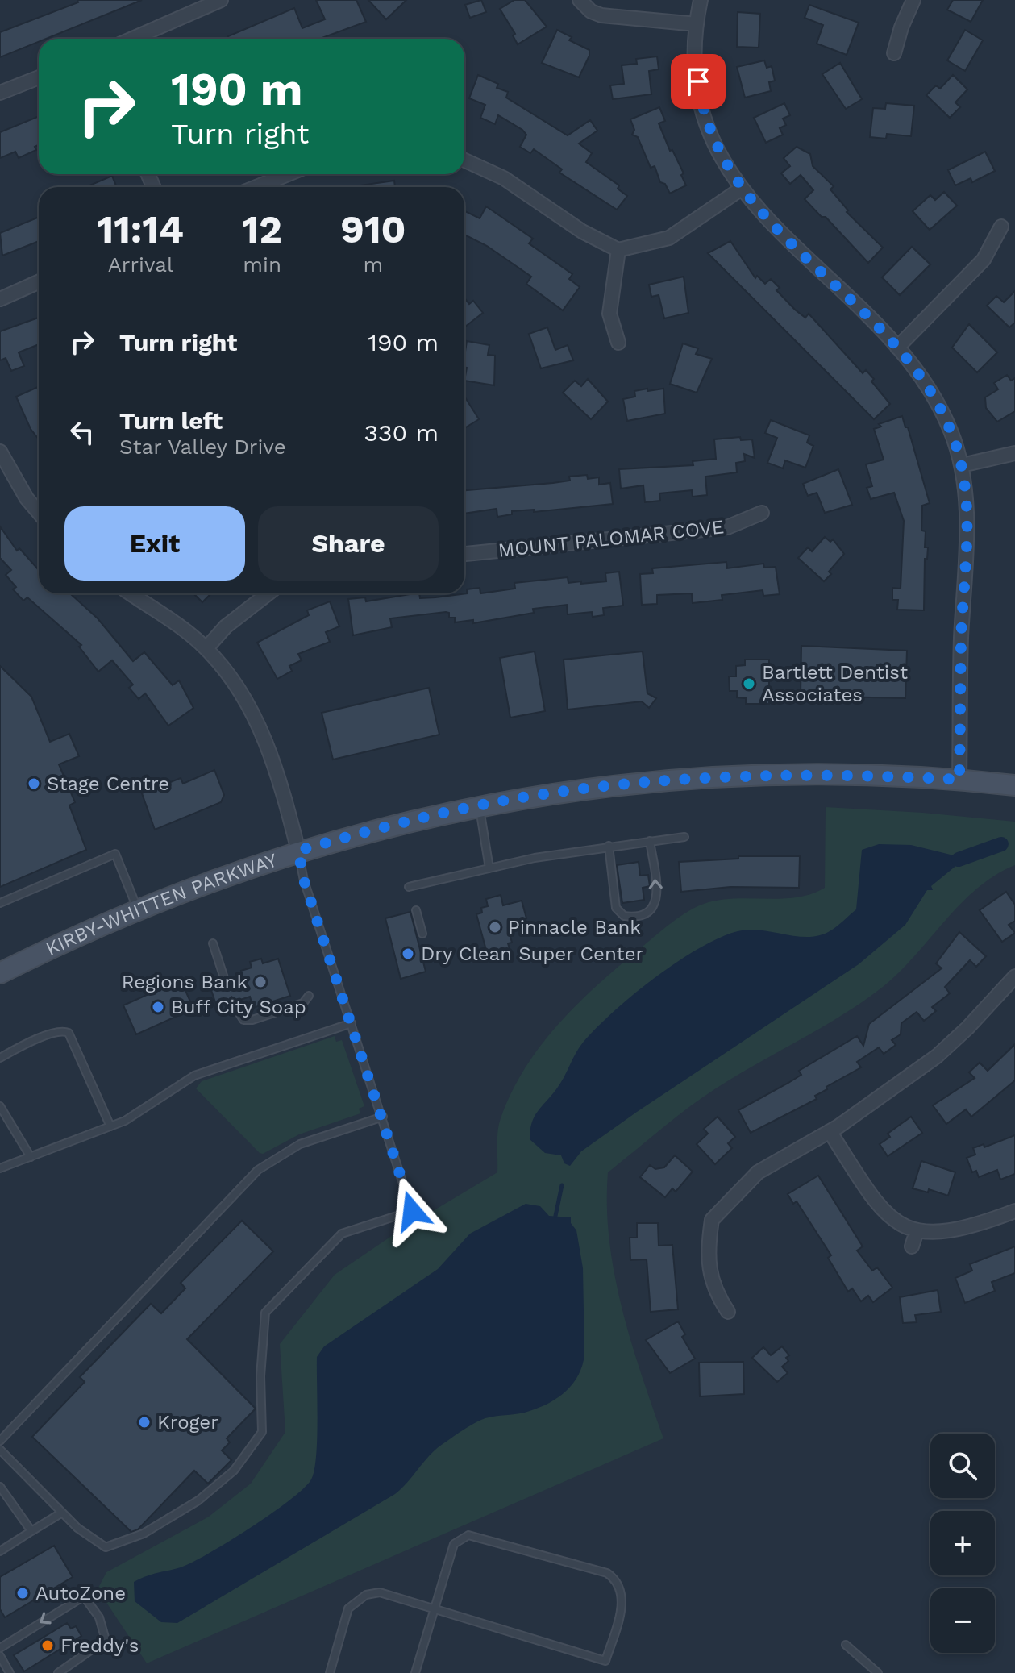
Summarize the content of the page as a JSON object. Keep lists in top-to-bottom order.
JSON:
{
  "streets": {
    "main road": ["KIRBY-WHITTEN PARKWAY"],
    "street": ["MOUNT PALOMAR COVE"]
  },
  "places": [
    "Bartlett Dentist Associates",
    "Stage Centre",
    "Pinnacle Bank",
    "Dry Clean Super Center",
    "Regions Bank",
    "Buff City Soap",
    "Kroger",
    "AutoZone",
    "Freddy's"
  ],
  "page": {
    "turn": ["190 m", "Turn right"],
    "eta": [
      "11:14",
      "Arrival",
      "12",
      "min",
      "910",
      "m"
    ],
    "list": [
      {
        "name": "Turn right",
        "value": "190 m"
      },
      {
        "name": "Turn left",
        "note": "Star Valley Drive",
        "value": "330 m"
      }
    ],
    "buttons": ["Exit", "Share"],
    "map_buttons": ["+", "−"]
  }
}
